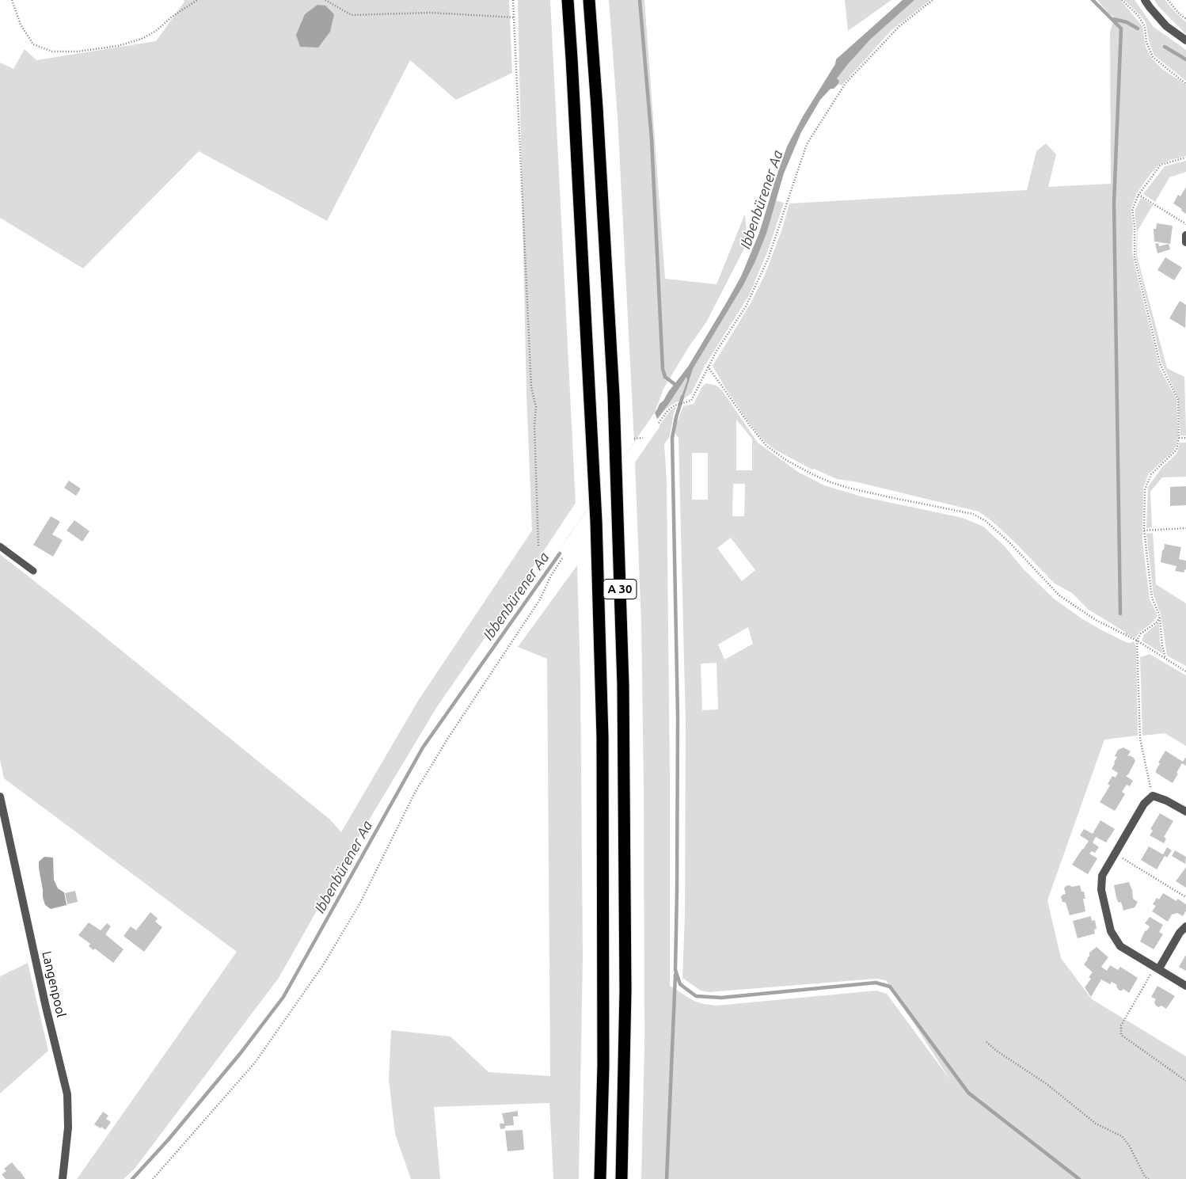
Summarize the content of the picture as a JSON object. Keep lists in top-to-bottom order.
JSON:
{
  "streets": {
    "highway": ["A 30"],
    "street": ["Langenpool"]
  },
  "water": ["Ibbenbürener Aa"]
}
